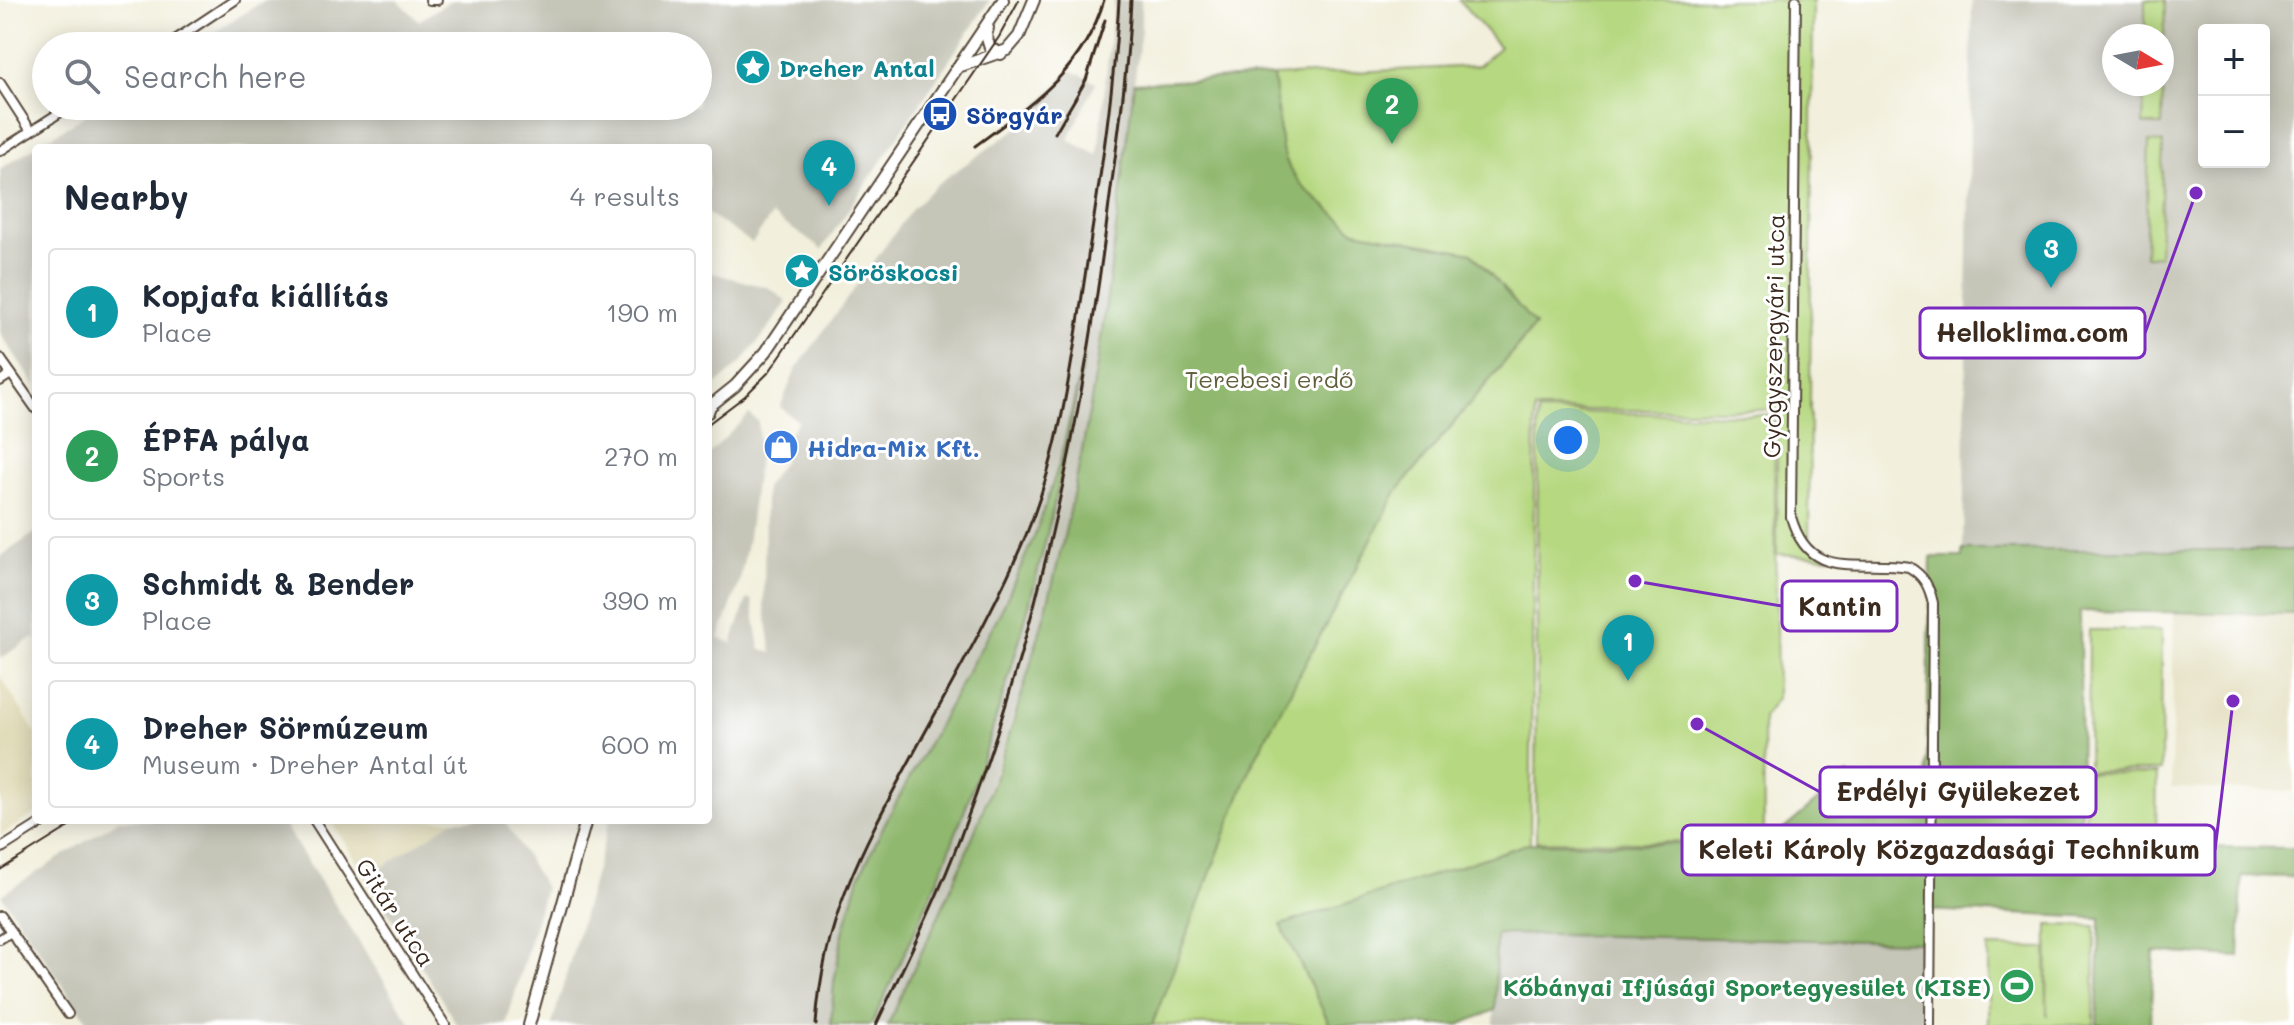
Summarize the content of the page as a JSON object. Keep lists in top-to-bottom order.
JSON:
{
  "streets": {
    "street": ["Gyógyszergyári utca", "Gitár utca"]
  },
  "parks": ["Terebesi erdő"],
  "places": {
    "place": ["Dreher Antal", "Söröskocsi"],
    "bus stop": ["Sörgyár"],
    "other": [
      "Helloklima.com",
      "Kantin",
      "Keleti Károly Közgazdasági Technikum",
      "Erdélyi Gyülekezet"
    ],
    "shop": ["Hidra-Mix Kft."],
    "sports": ["Kőbányai Ifjúsági Sportegyesület (KISE)"]
  },
  "north": "right",
  "page": {
    "map_buttons": ["+", "−"],
    "search": "Search here",
    "pins": [
      "2",
      "4",
      "3",
      "1"
    ],
    "heading": ["Nearby", "4 results"],
    "list": [
      {
        "mark": "1",
        "name": "Kopjafa kiállítás",
        "note": "Place",
        "value": "190 m"
      },
      {
        "mark": "2",
        "name": "ÉPFA pálya",
        "note": "Sports",
        "value": "270 m"
      },
      {
        "mark": "3",
        "name": "Schmidt & Bender",
        "note": "Place",
        "value": "390 m"
      },
      {
        "mark": "4",
        "name": "Dreher Sörmúzeum",
        "note": "Museum · Dreher Antal út",
        "value": "600 m"
      }
    ]
  }
}
